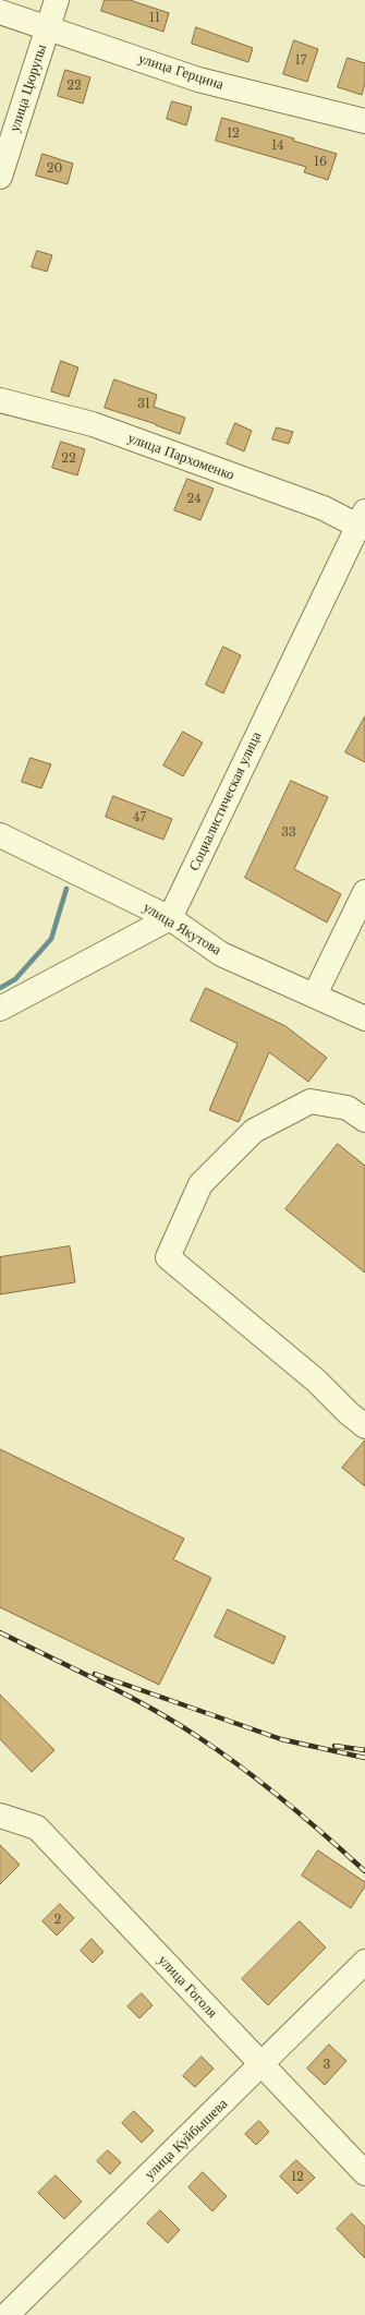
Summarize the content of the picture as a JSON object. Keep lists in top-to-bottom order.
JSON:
{
  "streets": {
    "street": [
      "улица Герцина",
      "улица Цюрупы",
      "улица Пархоменко",
      "Социалистическая улица",
      "улица Якутова",
      "улица Гоголя",
      "улица Куйбышева"
    ]
  },
  "crossings": [
    ["улица Герцина", "улица Цюрупы"],
    ["улица Пархоменко", "Социалистическая улица"],
    ["Социалистическая улица", "улица Якутова"],
    ["улица Гоголя", "улица Куйбышева"]
  ],
  "house_numbers": [
    "11",
    "17",
    "22",
    "12",
    "14",
    "16",
    "20",
    "31",
    "22",
    "24",
    "47",
    "33",
    "2",
    "3",
    "12"
  ]
}
